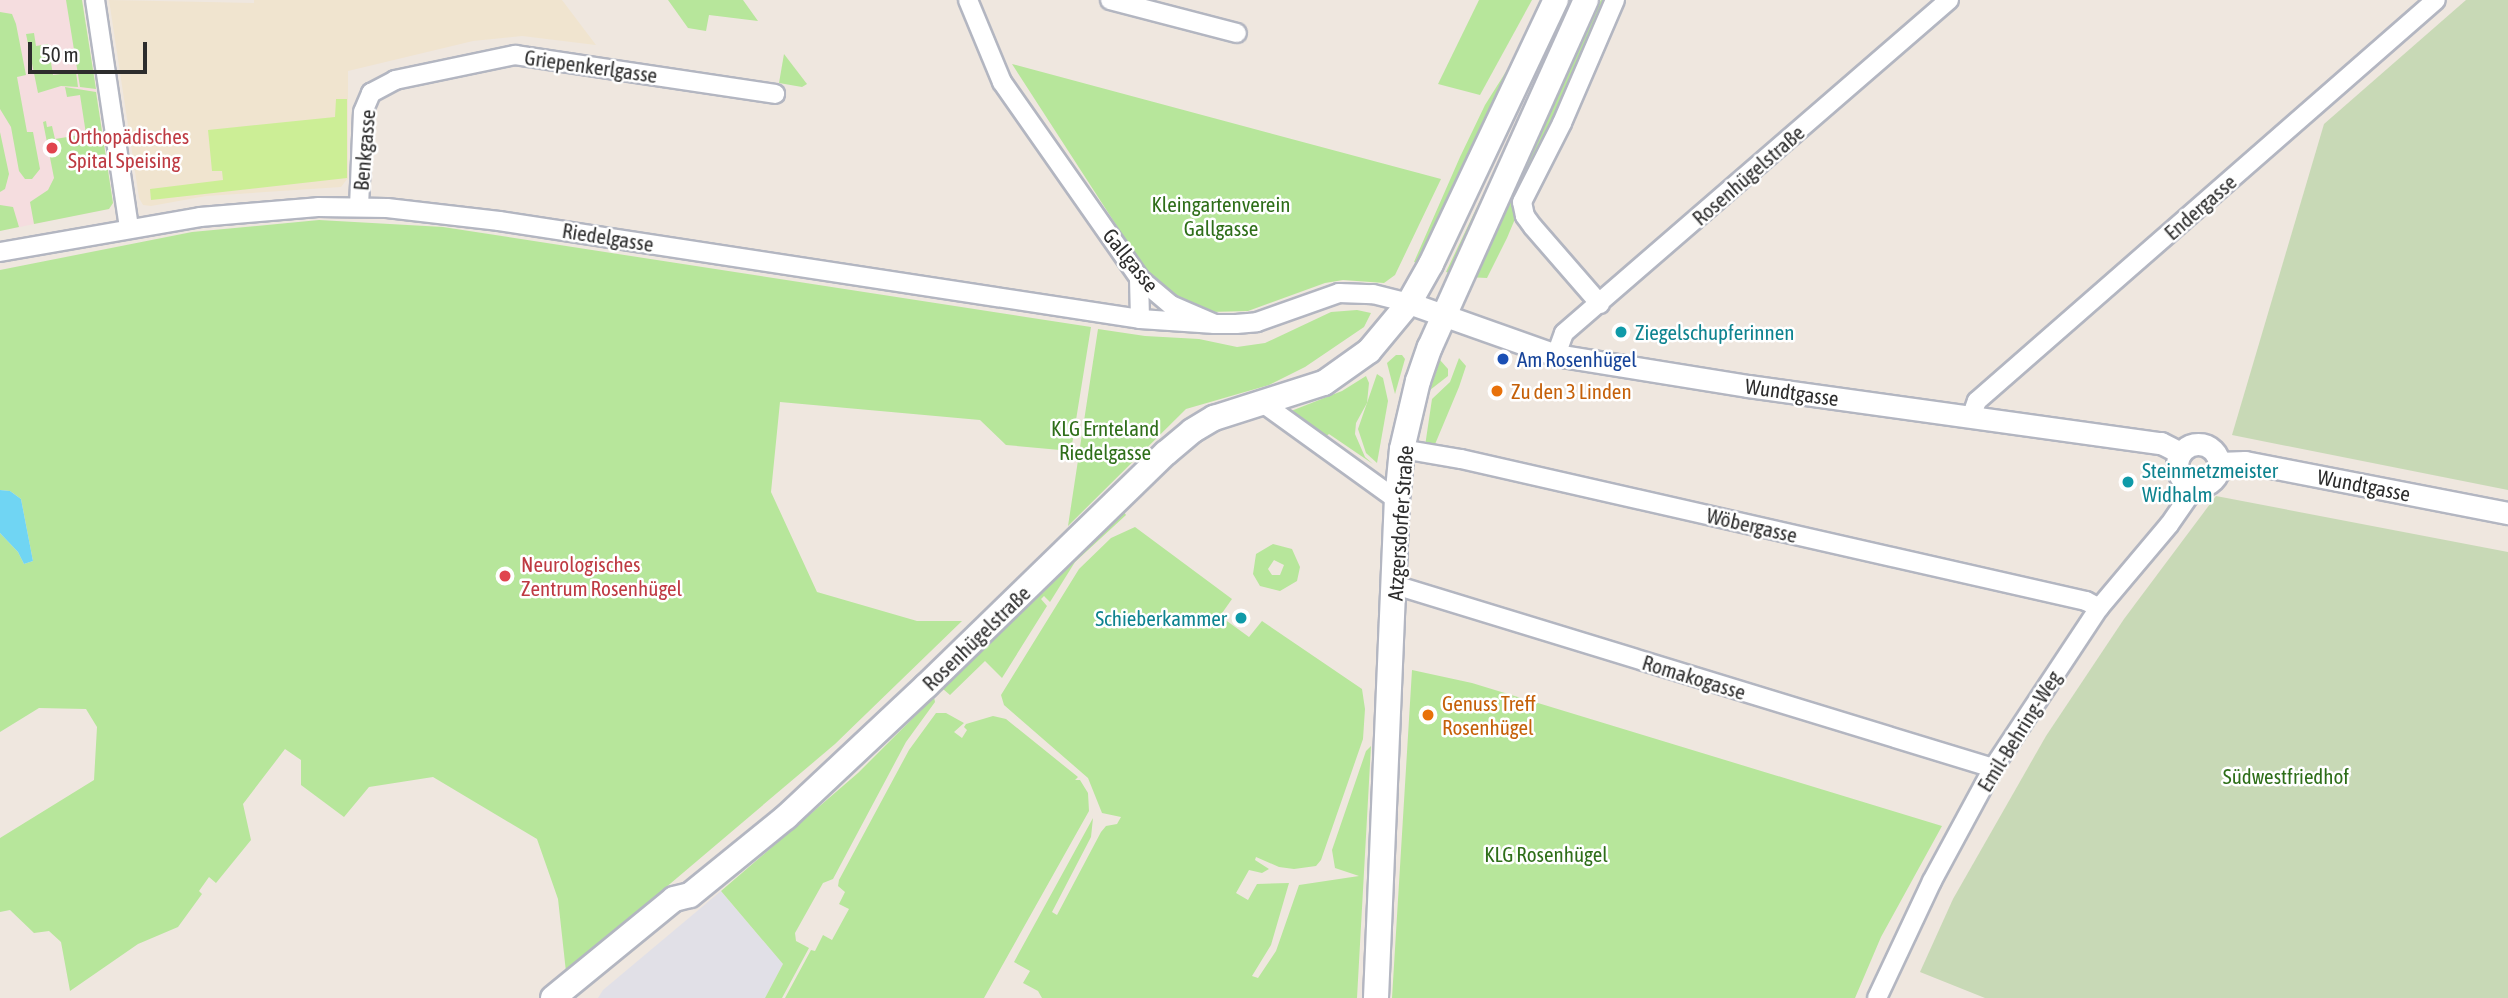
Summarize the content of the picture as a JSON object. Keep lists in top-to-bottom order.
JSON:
{
  "streets": {
    "main road": ["Rosenhügelstraße", "Atzgersdorfer Straße"],
    "street": [
      "Griepenkerlgasse",
      "Benkgasse",
      "Endergasse",
      "Riedelgasse",
      "Gallgasse",
      "Wundtgasse",
      "Wöbergasse",
      "Romakogasse",
      "Emil-Behring-Weg"
    ]
  },
  "crossings": [
    ["Griepenkerlgasse", "Benkgasse"],
    ["Benkgasse", "Riedelgasse"],
    ["Rosenhügelstraße", "Gallgasse"],
    ["Rosenhügelstraße", "Wundtgasse"],
    ["Endergasse", "Wundtgasse"],
    ["Riedelgasse", "Gallgasse"],
    ["Gallgasse", "Wundtgasse"],
    ["Wundtgasse", "Atzgersdorfer Straße"],
    ["Wundtgasse", "Emil-Behring-Weg"],
    ["Atzgersdorfer Straße", "Wöbergasse"],
    ["Atzgersdorfer Straße", "Romakogasse"],
    ["Wöbergasse", "Emil-Behring-Weg"],
    ["Romakogasse", "Emil-Behring-Weg"]
  ],
  "parks": [
    "Kleingartenverein Gallgasse",
    "KLG Ernteland Riedelgasse",
    "Südwestfriedhof",
    "KLG Rosenhügel"
  ],
  "places": [
    "Orthopädisches Spital Speising",
    "Ziegelschupferinnen",
    "Am Rosenhügel",
    "Zu den 3 Linden",
    "Steinmetzmeister Widhalm",
    "Neurologisches Zentrum Rosenhügel",
    "Schieberkammer",
    "Genuss Treff Rosenhügel"
  ],
  "scale_bar": "50 m"
}
